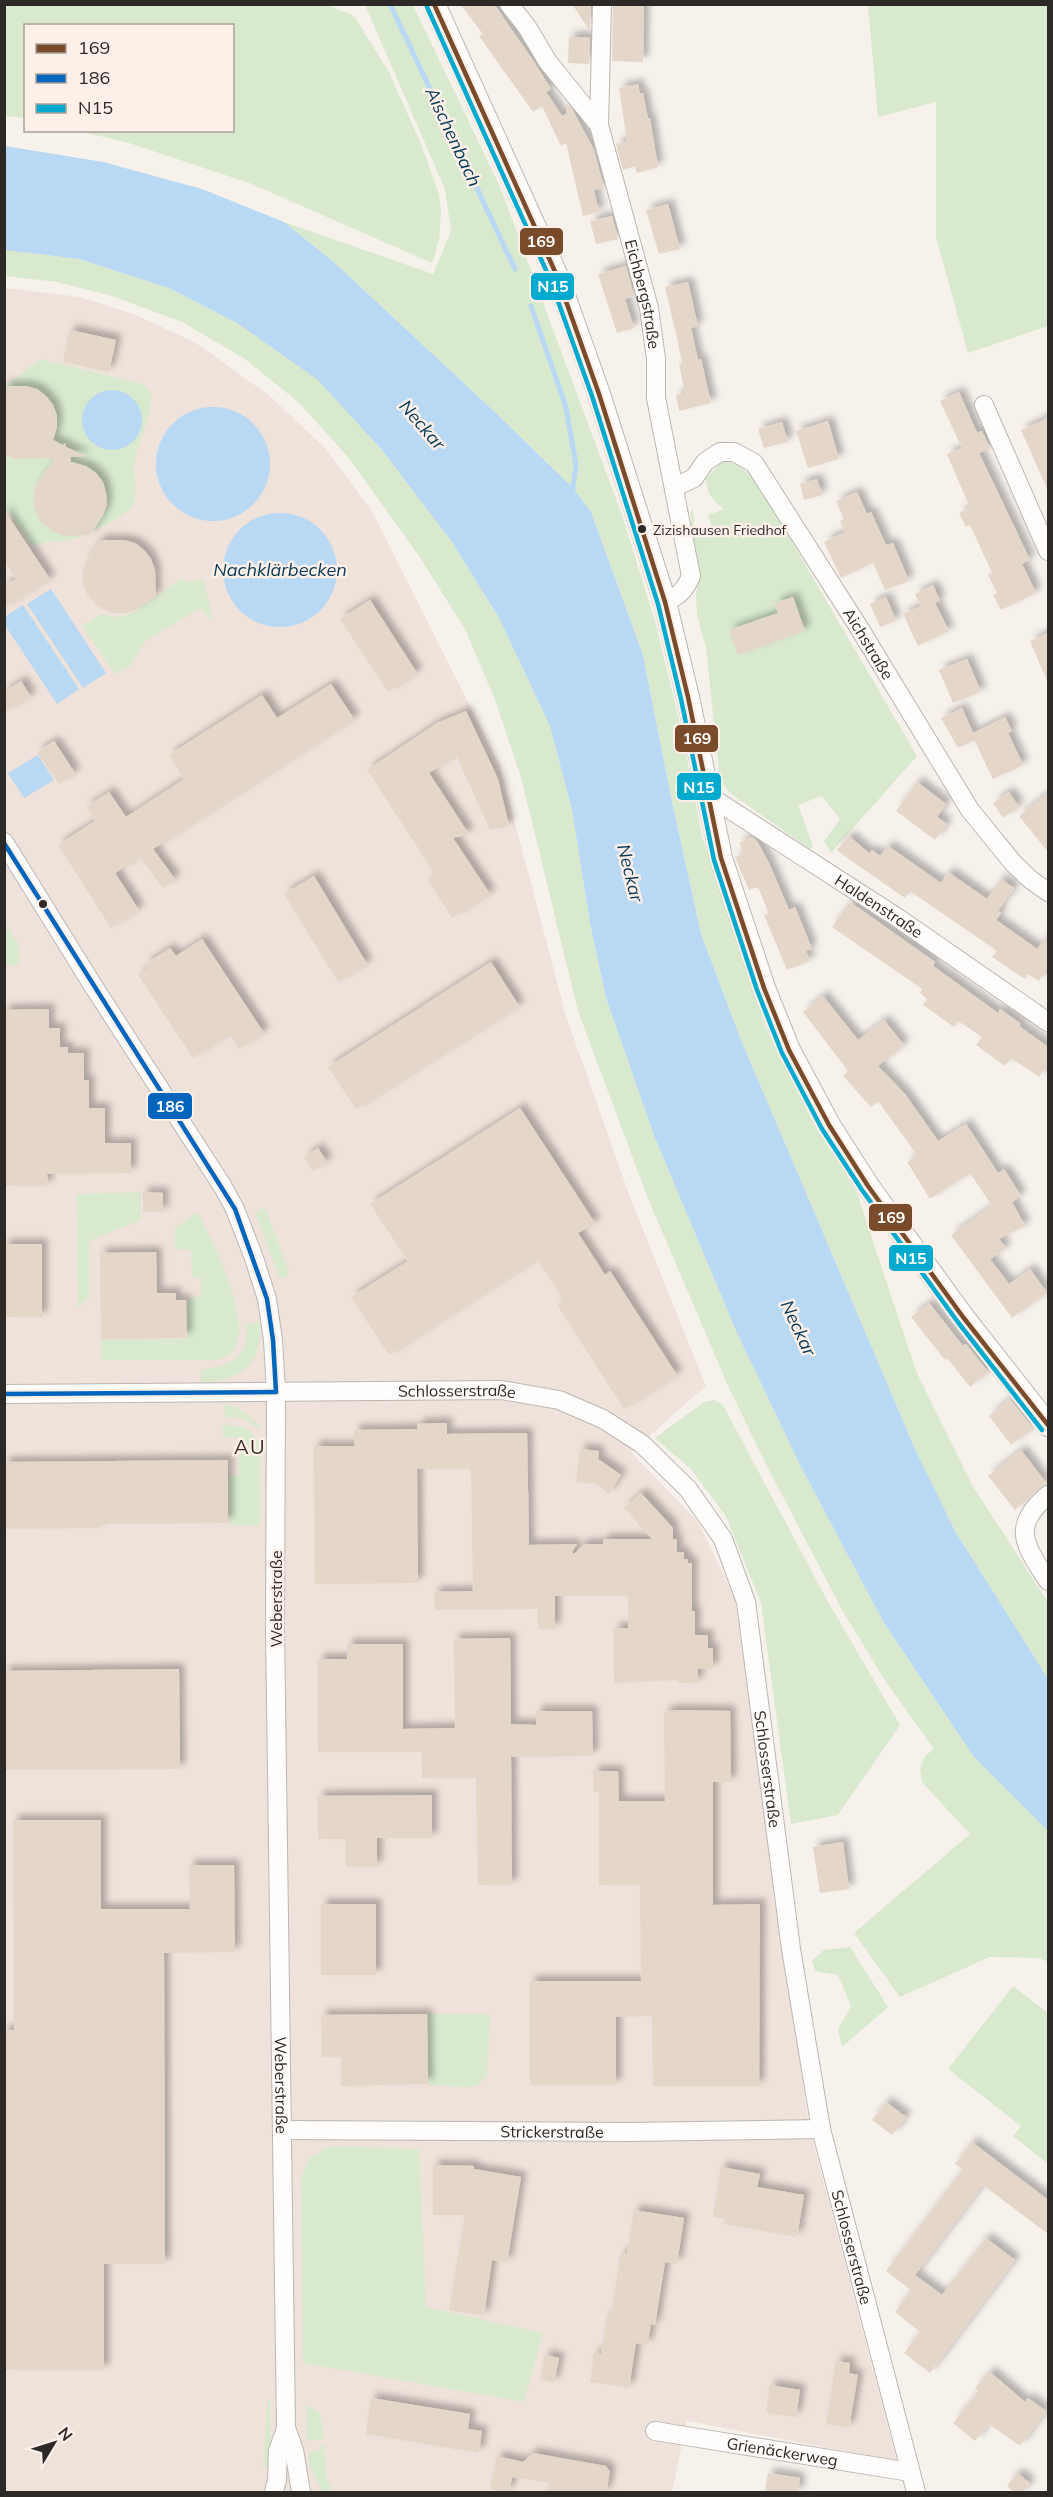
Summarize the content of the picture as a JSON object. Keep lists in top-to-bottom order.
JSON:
{
  "streets": {
    "street": [
      "Eichbergstraße",
      "Aichstraße",
      "Haldenstraße",
      "Schlosserstraße",
      "Weberstraße",
      "Strickerstraße",
      "Grienäckerweg"
    ]
  },
  "crossings": [
    ["Eichbergstraße", "Aichstraße"],
    ["Schlosserstraße", "Weberstraße"],
    ["Schlosserstraße", "Strickerstraße"],
    ["Schlosserstraße", "Grienäckerweg"],
    ["Weberstraße", "Strickerstraße"]
  ],
  "districts": ["AU"],
  "water": ["Aischenbach", "Neckar", "Nachklärbecken"],
  "places": ["Zizishausen Friedhof"],
  "lines": ["transit line 169", "transit line N15", "transit line 186"],
  "legend": ["169", "186", "N15"],
  "north": "top right"
}
